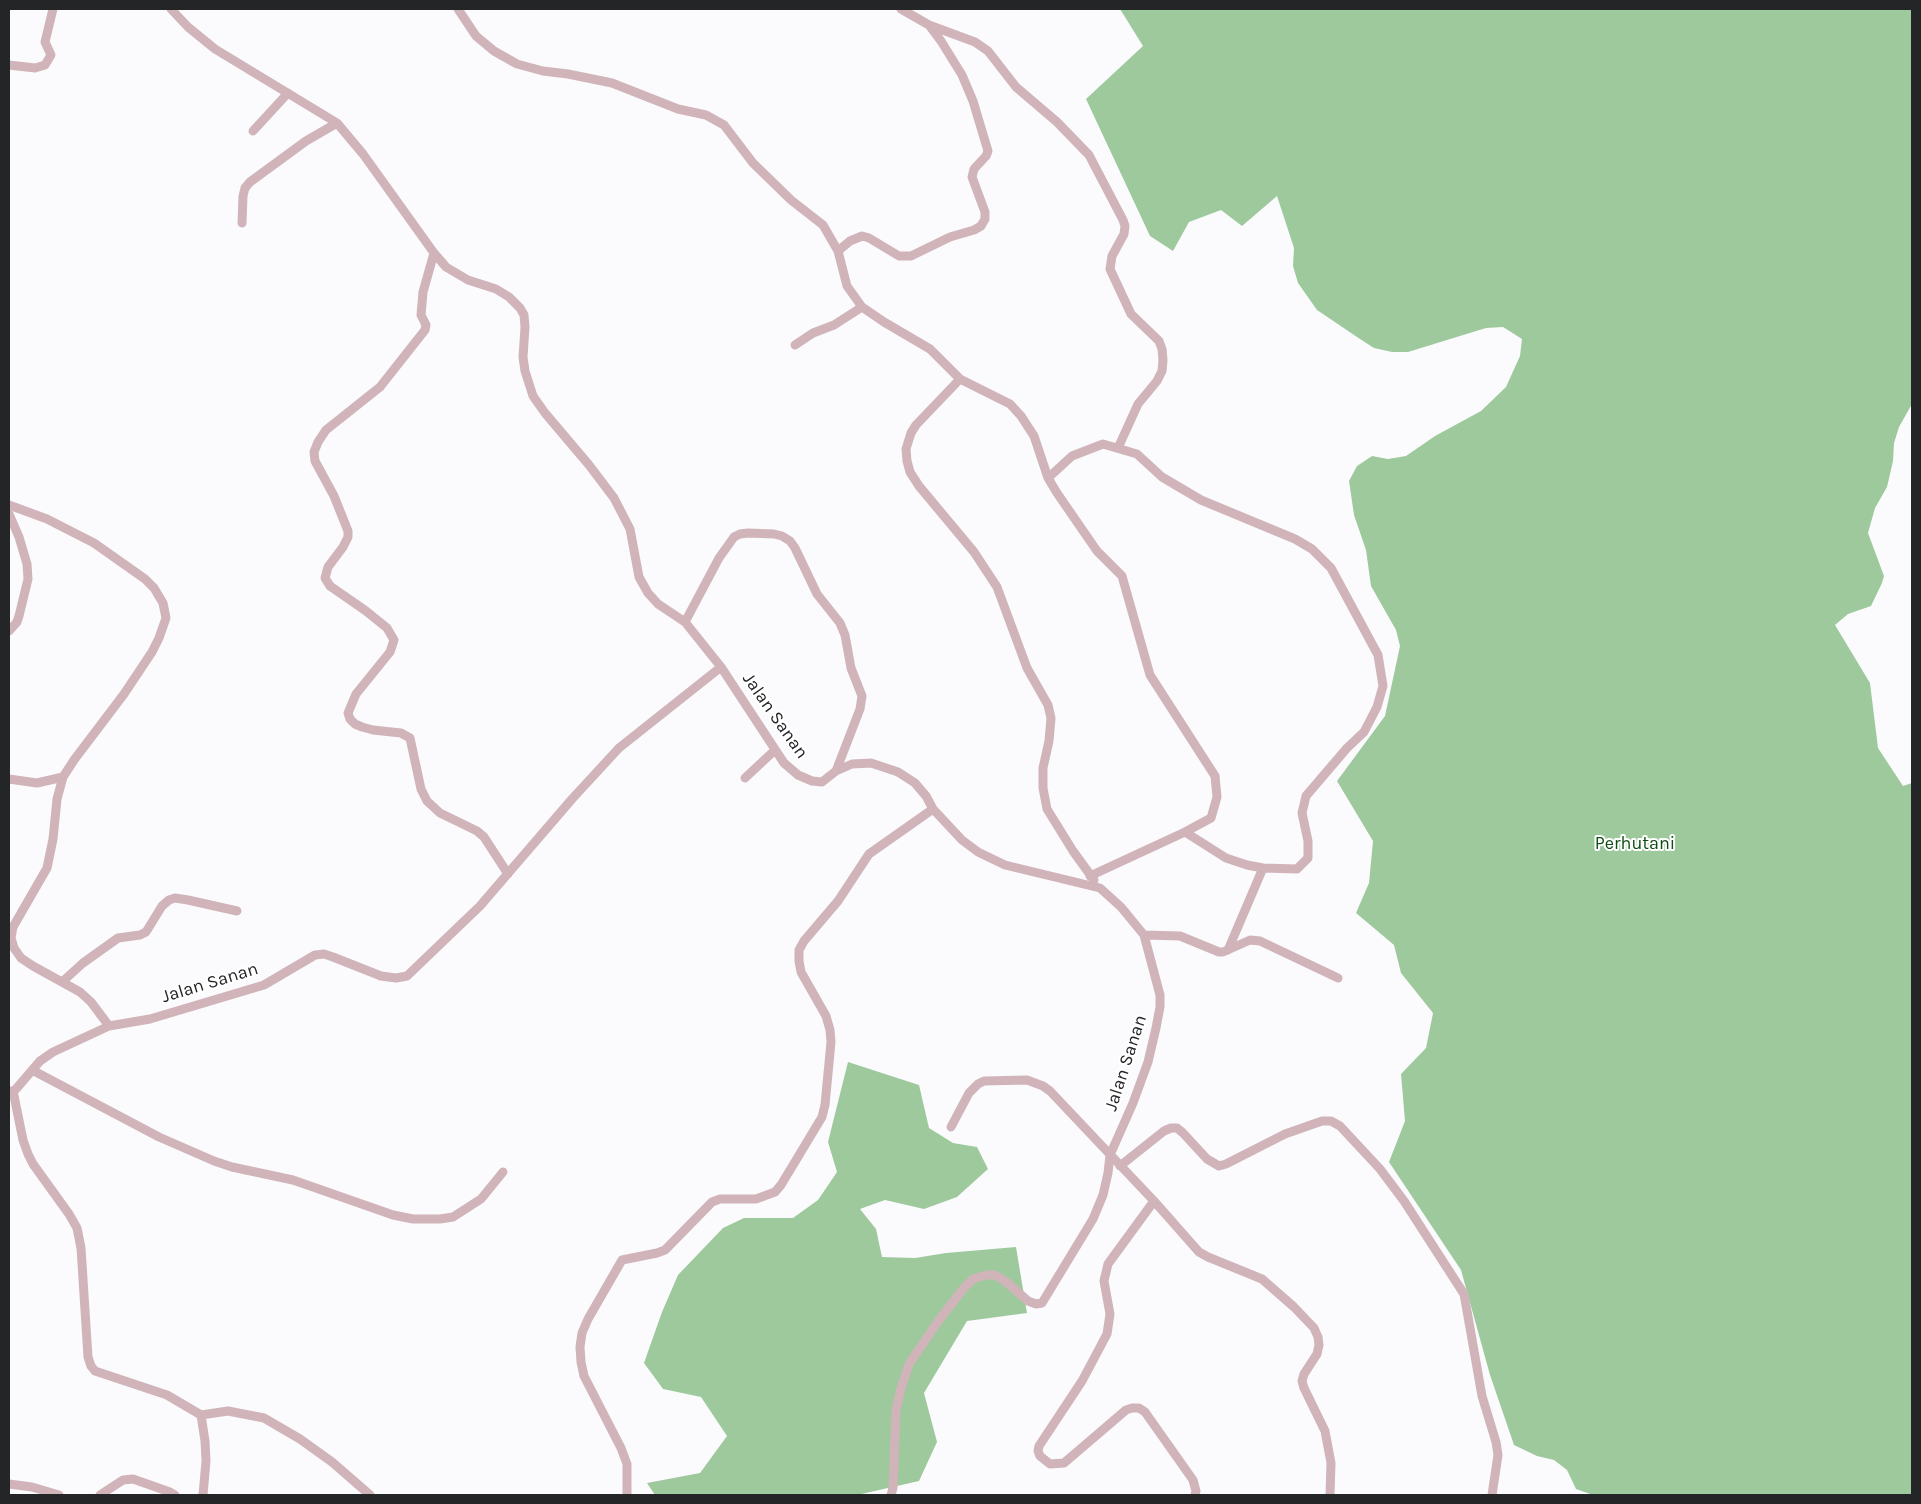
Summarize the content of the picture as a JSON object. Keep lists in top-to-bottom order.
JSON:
{
  "streets": {
    "street": ["Jalan Sanan"]
  },
  "parks": ["Perhutani"]
}
